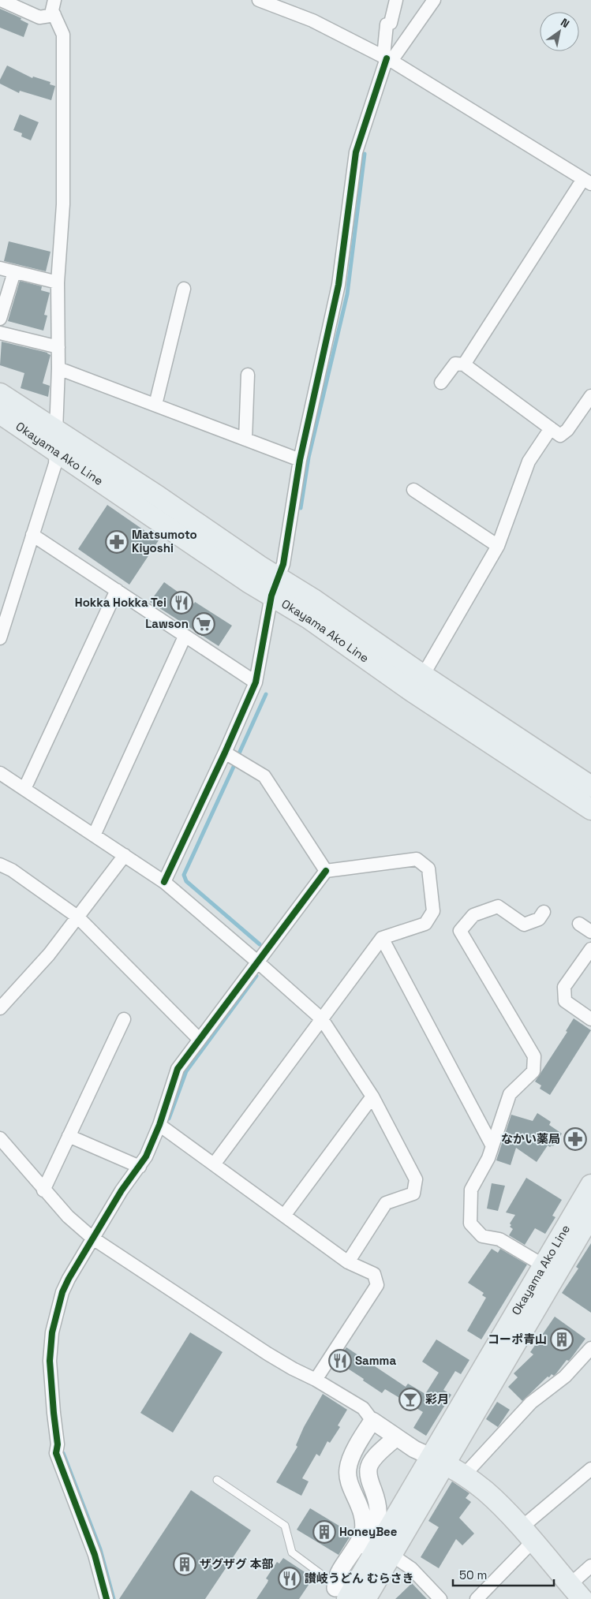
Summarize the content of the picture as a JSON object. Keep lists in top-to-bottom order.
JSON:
{
  "streets": {
    "main road": ["Okayama Ako Line"]
  },
  "places": {
    "pharmacy": ["Matsumoto Kiyoshi", "なかい薬局"],
    "restaurant": ["Hokka Hokka Tei", "Samma", "讃岐うどん むらさき"],
    "supermarket": ["Lawson"],
    "building": ["コーポ青山", "HoneyBee", "ザグザグ 本部"],
    "bar": ["彩月"]
  },
  "scale_bar": "50 m",
  "north": "top right"
}
